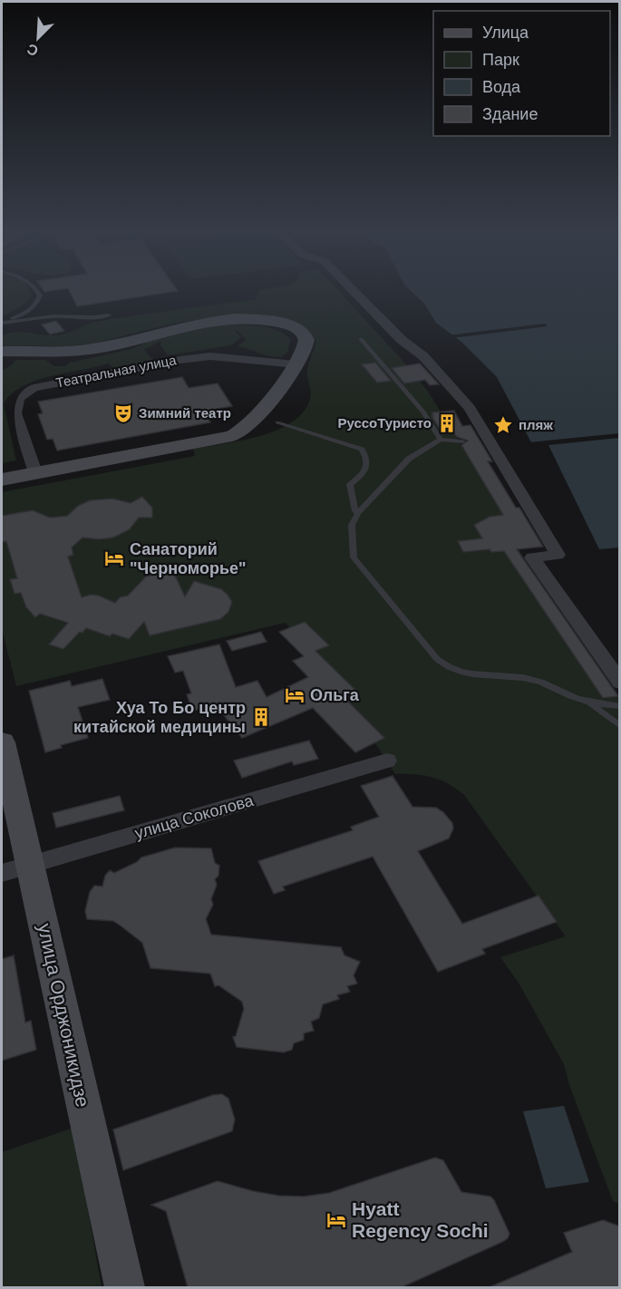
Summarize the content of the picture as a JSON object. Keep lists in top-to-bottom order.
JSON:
{
  "streets": {
    "main road": ["улица Орджоникидзе"],
    "street": ["Театральная улица", "улица Соколова"]
  },
  "crossings": [
    ["улица Соколова", "улица Орджоникидзе"]
  ],
  "places": {
    "theatre": ["Зимний театр"],
    "building": ["РуссоТуристо", "Хуа То Бо центр китайской медицины"],
    "place": ["пляж"],
    "hotel": ["Санаторий \"Черноморье\"", "Ольга", "Hyatt Regency Sochi"]
  },
  "legend": [
    "Улица",
    "Парк",
    "Вода",
    "Здание"
  ],
  "north": "bottom left"
}
